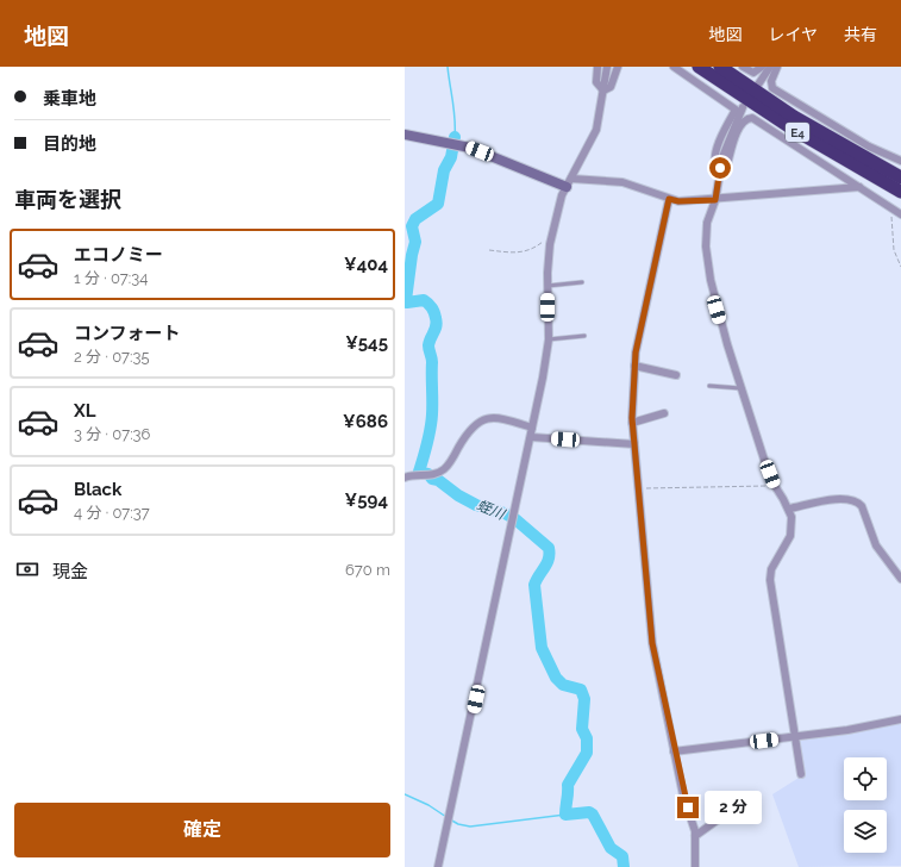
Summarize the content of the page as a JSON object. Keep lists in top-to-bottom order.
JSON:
{
  "streets": {
    "highway": ["E4"]
  },
  "water": ["蛭川"],
  "page": {
    "header": "地図",
    "nav": ["地図", "レイヤ", "共有"],
    "banner": ["乗車地", "目的地"],
    "heading": "車両を選択",
    "list": [
      {
        "name": "エコノミー",
        "note": "1 分 · 07:34",
        "value": "¥404"
      },
      {
        "name": "コンフォート",
        "note": "2 分 · 07:35",
        "value": "¥545"
      },
      {
        "name": "XL",
        "note": "3 分 · 07:36",
        "value": "¥686"
      },
      {
        "name": "Black",
        "note": "4 分 · 07:37",
        "value": "¥594"
      }
    ],
    "pay": ["現金", "670 m"],
    "bubble": "2 分",
    "buttons": "確定"
  }
}
